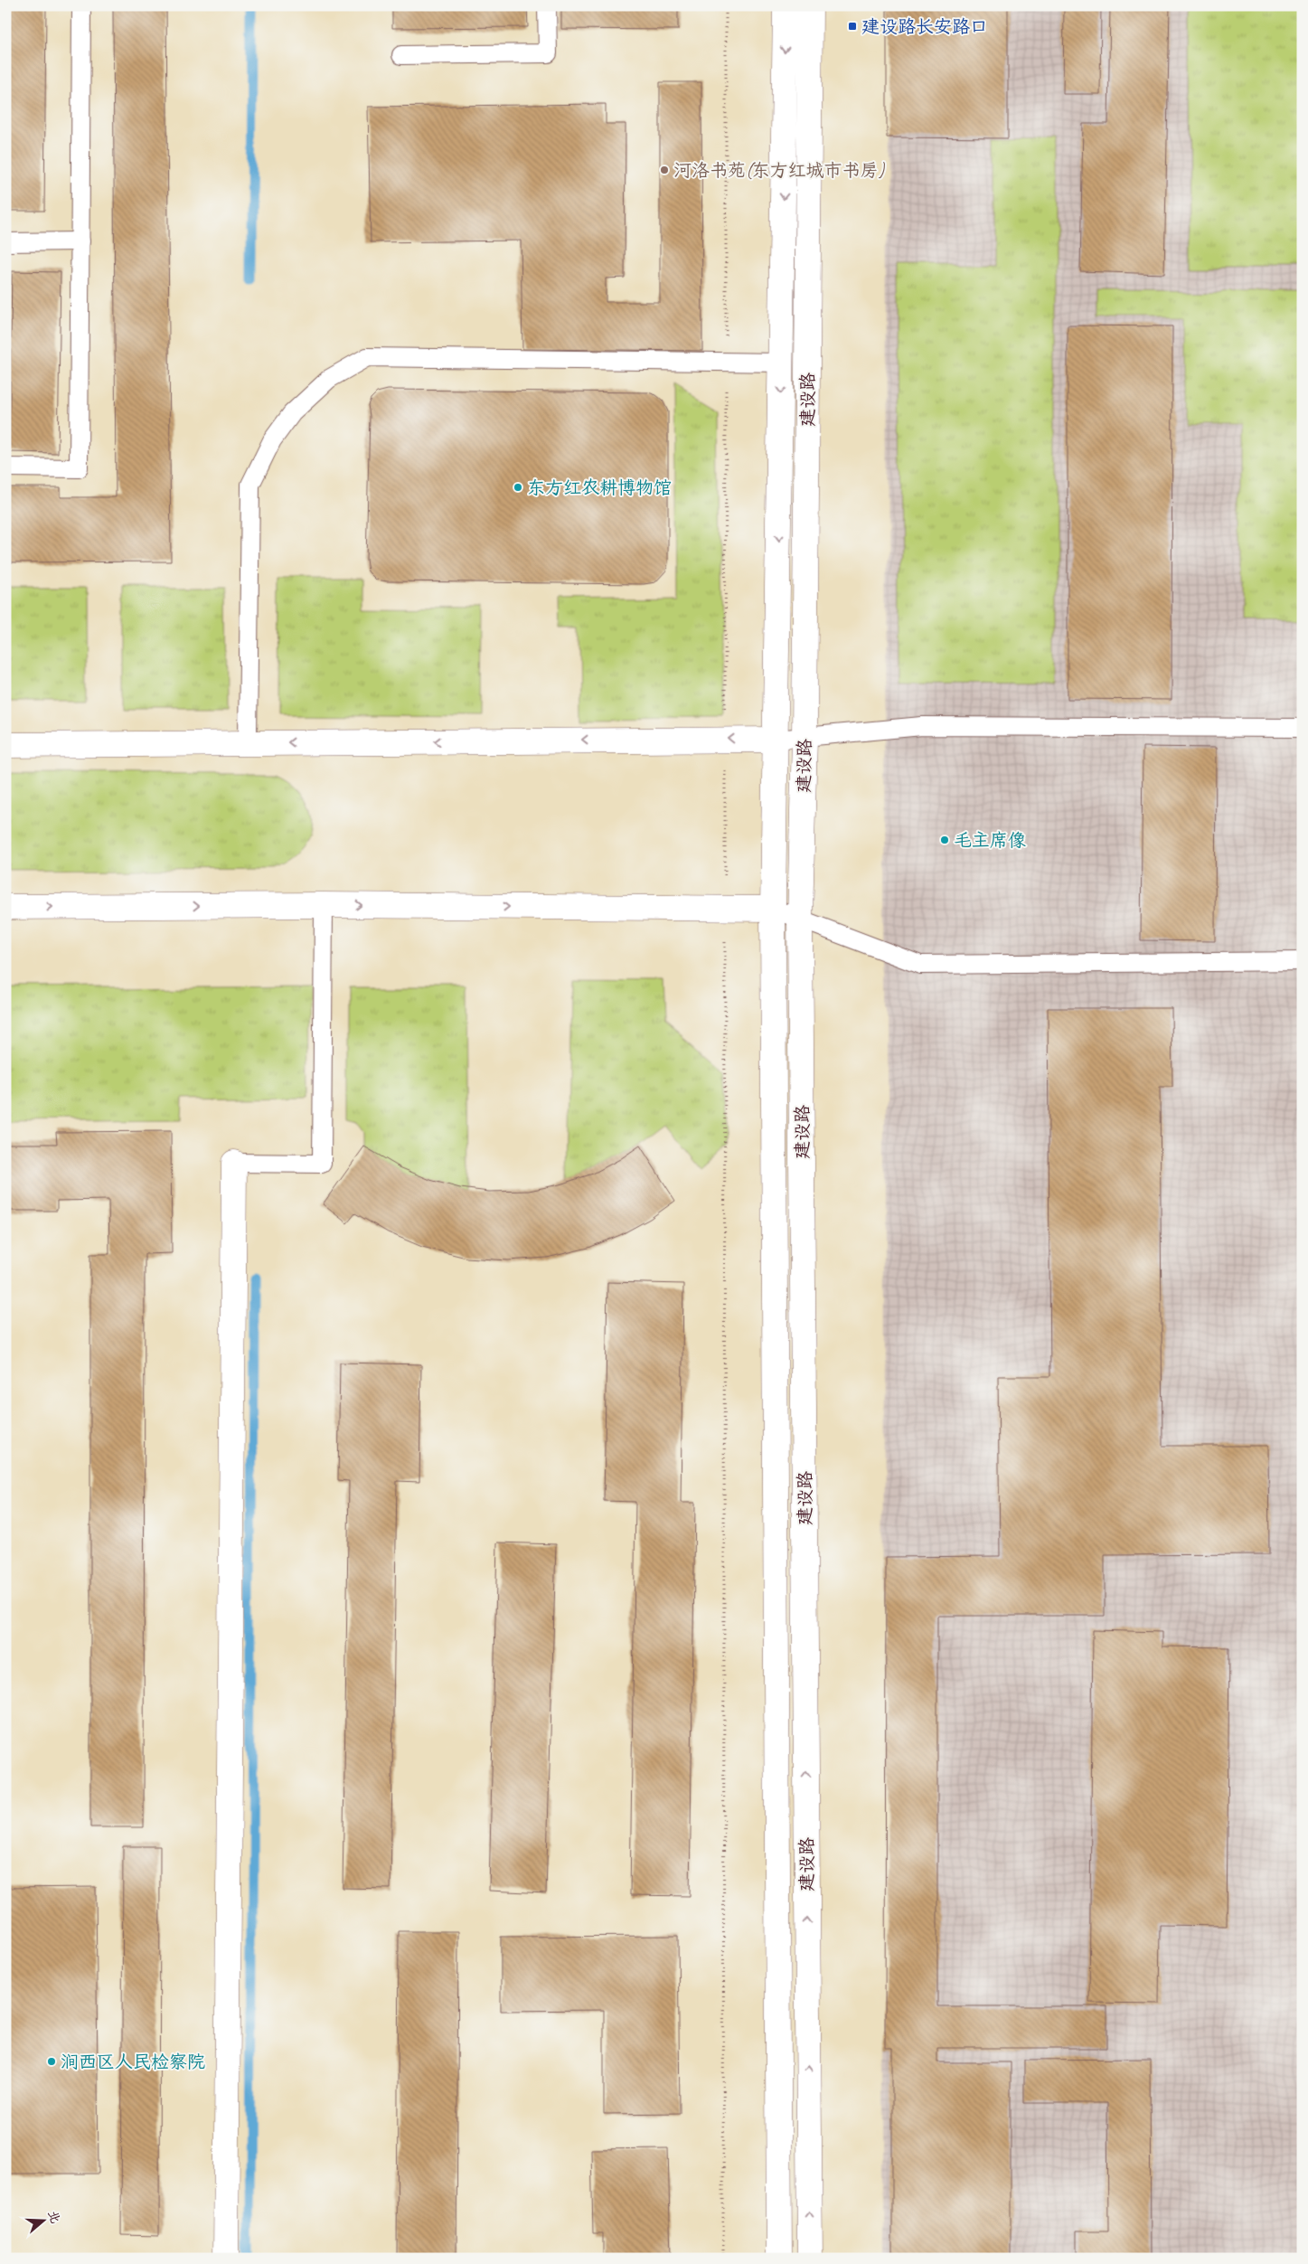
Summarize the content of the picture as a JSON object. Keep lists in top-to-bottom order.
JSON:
{
  "streets": {
    "street": ["建设路"]
  },
  "places": {
    "transit": ["建设路长安路口"],
    "other": [
      "河洛书苑(东方红城市书房)",
      "东方红农耕博物馆",
      "毛主席像",
      "涧西区人民检察院"
    ]
  },
  "north": "right"
}
